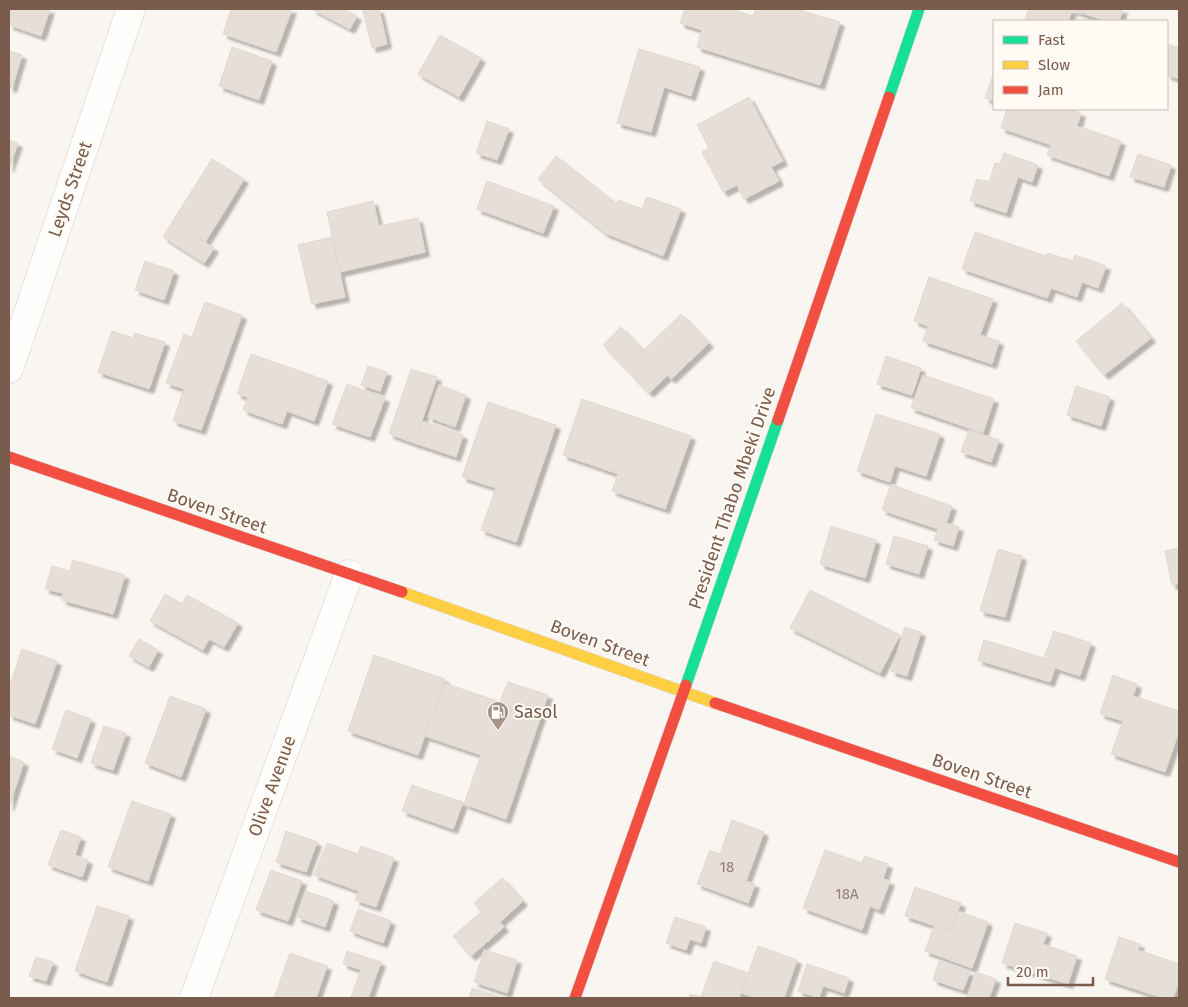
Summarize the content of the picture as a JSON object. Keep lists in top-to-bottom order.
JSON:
{
  "streets": {
    "street": [
      "Leyds Street",
      "President Thabo Mbeki Drive",
      "Boven Street",
      "Olive Avenue"
    ]
  },
  "crossings": [
    ["President Thabo Mbeki Drive", "Boven Street"],
    ["Boven Street", "Olive Avenue"]
  ],
  "places": {
    "fuel station": ["Sasol"]
  },
  "house_numbers": ["18", "18A"],
  "legend": ["Fast", "Slow", "Jam"],
  "scale_bar": "20 m"
}
